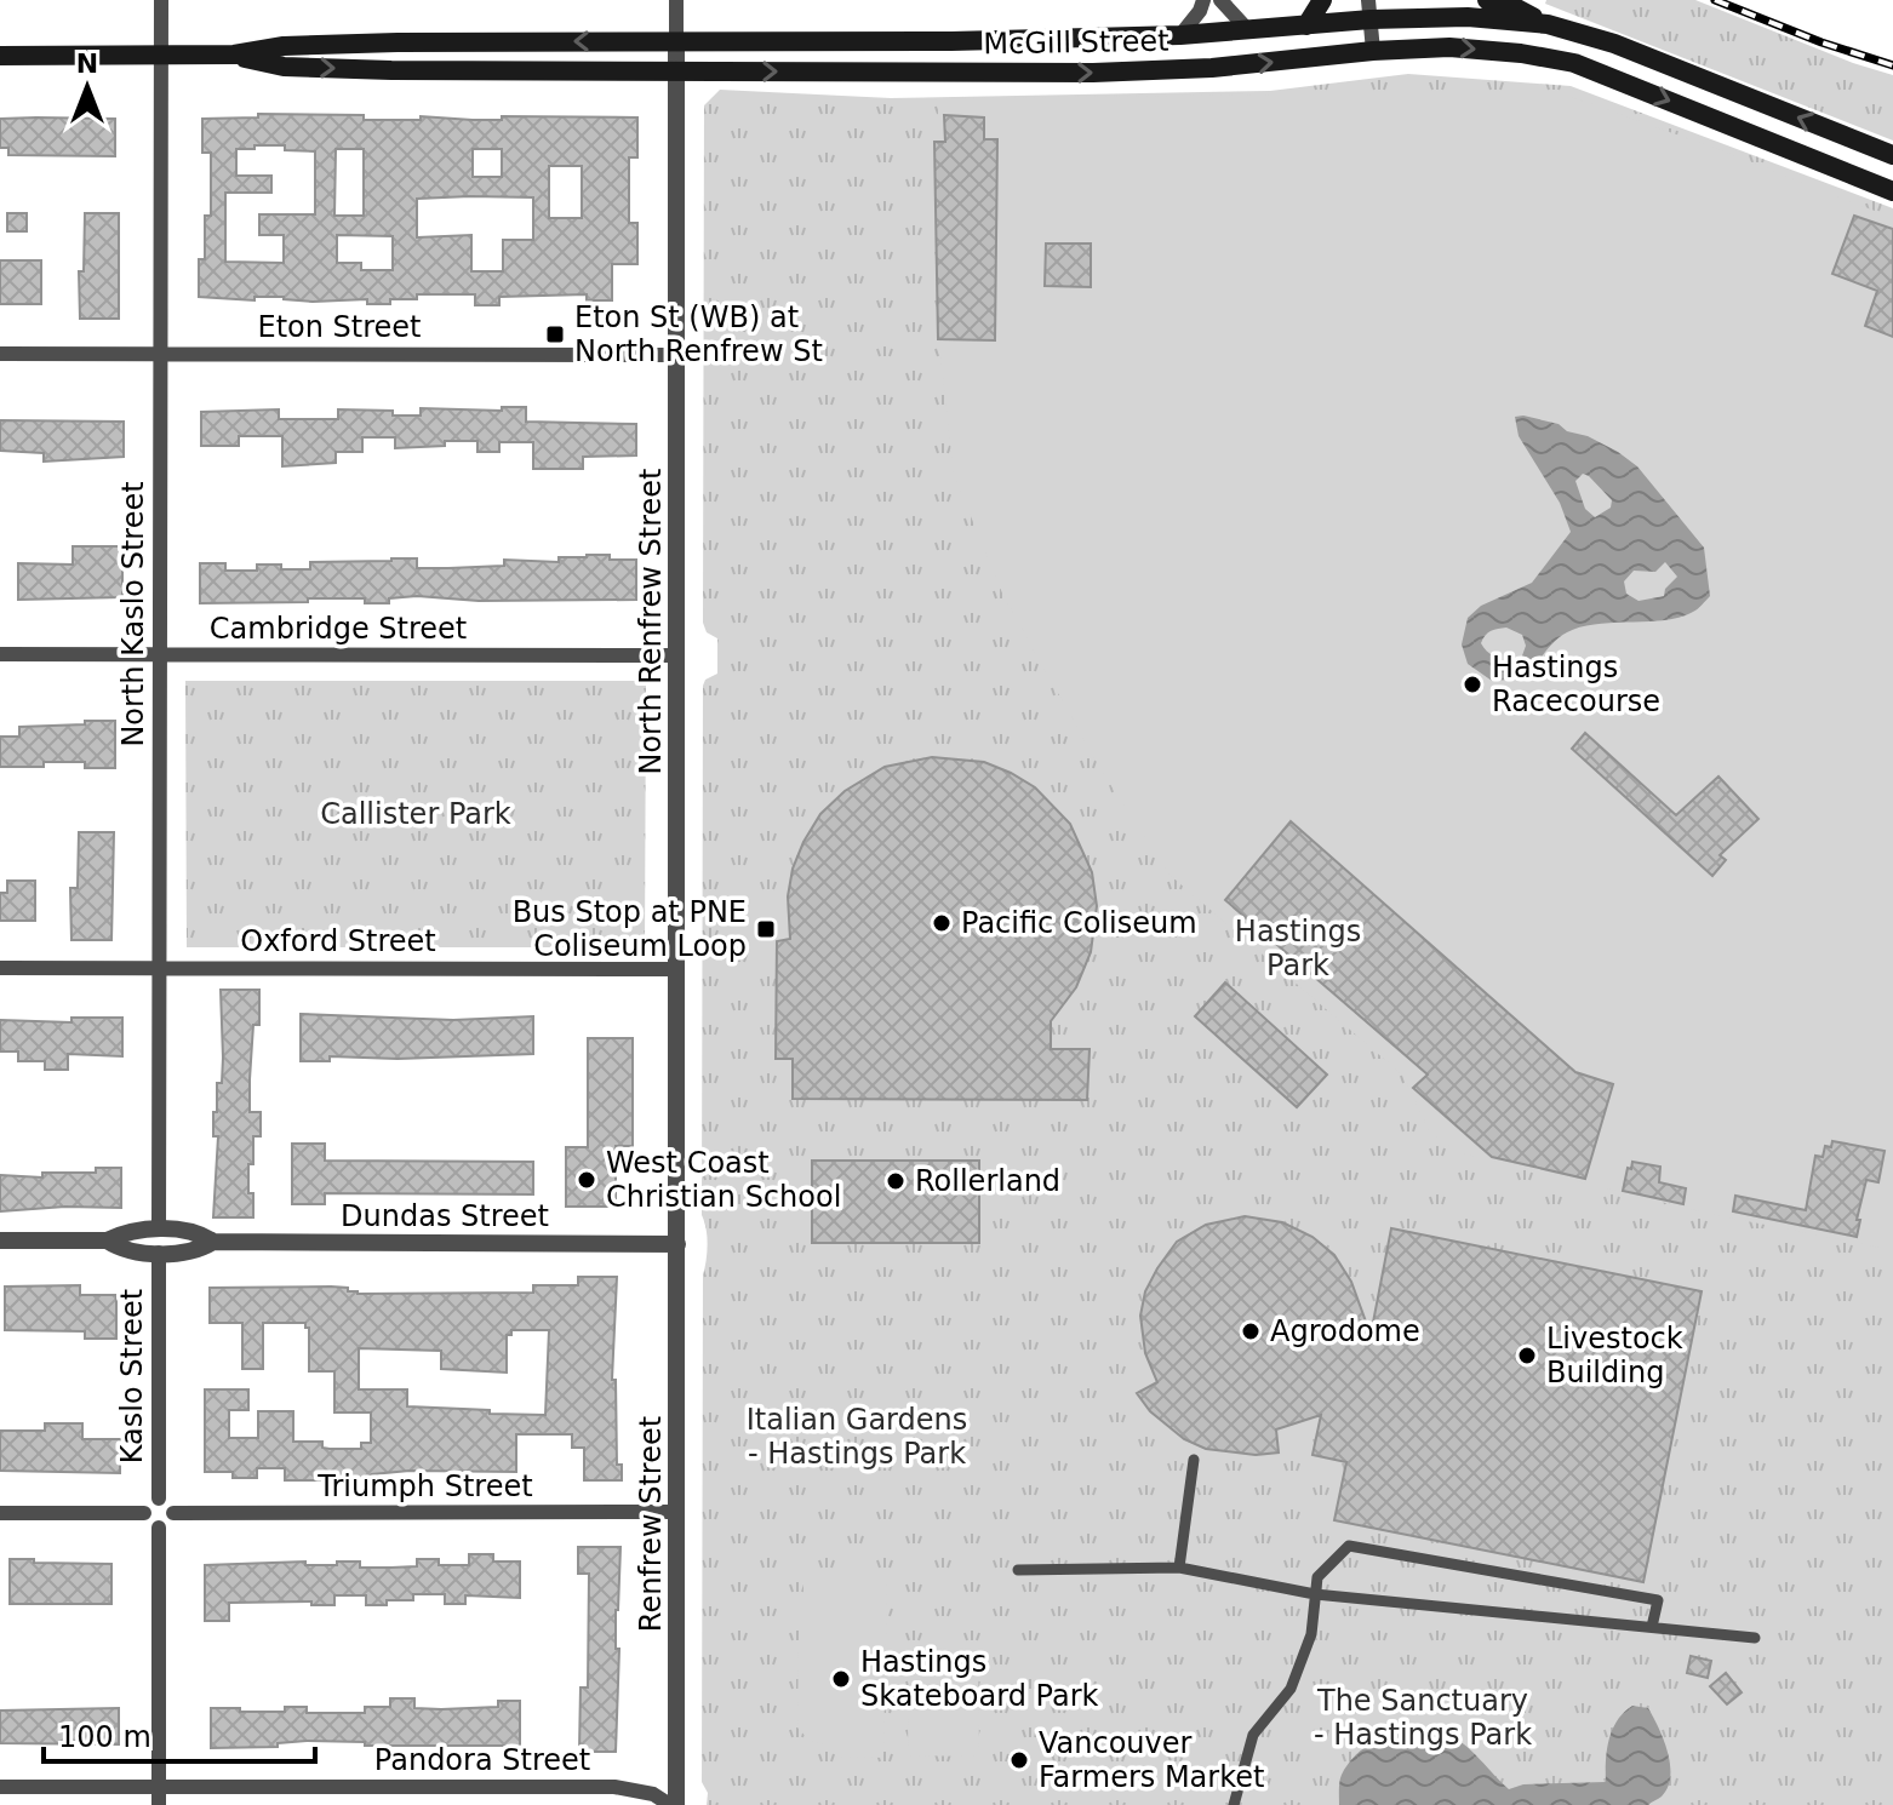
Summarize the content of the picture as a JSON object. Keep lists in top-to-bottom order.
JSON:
{
  "streets": {
    "main road": ["McGill Street"],
    "street": [
      "Eton Street",
      "North Kaslo Street",
      "North Renfrew Street",
      "Cambridge Street",
      "Oxford Street",
      "Dundas Street",
      "Kaslo Street",
      "Triumph Street",
      "Renfrew Street",
      "Pandora Street"
    ]
  },
  "crossings": [
    ["McGill Street", "North Kaslo Street"],
    ["McGill Street", "North Renfrew Street"],
    ["Eton Street", "North Kaslo Street"],
    ["Eton Street", "North Renfrew Street"],
    ["North Kaslo Street", "Cambridge Street"],
    ["North Kaslo Street", "Oxford Street"],
    ["North Kaslo Street", "Dundas Street"],
    ["North Renfrew Street", "Cambridge Street"],
    ["North Renfrew Street", "Oxford Street"],
    ["North Renfrew Street", "Dundas Street"],
    ["North Renfrew Street", "Renfrew Street"],
    ["Dundas Street", "Kaslo Street"],
    ["Dundas Street", "Renfrew Street"],
    ["Kaslo Street", "Triumph Street"],
    ["Triumph Street", "Renfrew Street"],
    ["Renfrew Street", "Pandora Street"]
  ],
  "parks": [
    "Callister Park",
    "Hastings Park",
    "Italian Gardens - Hastings Park",
    "The Sanctuary - Hastings Park"
  ],
  "places": {
    "transit": ["Eton St (WB) at North Renfrew St", "Bus Stop at PNE Coliseum Loop"],
    "other": [
      "Hastings Racecourse",
      "Pacific Coliseum",
      "West Coast Christian School",
      "Rollerland",
      "Agrodome",
      "Livestock Building",
      "Hastings Skateboard Park",
      "Vancouver Farmers Market"
    ]
  },
  "scale_bar": "100 m",
  "north": "top"
}
